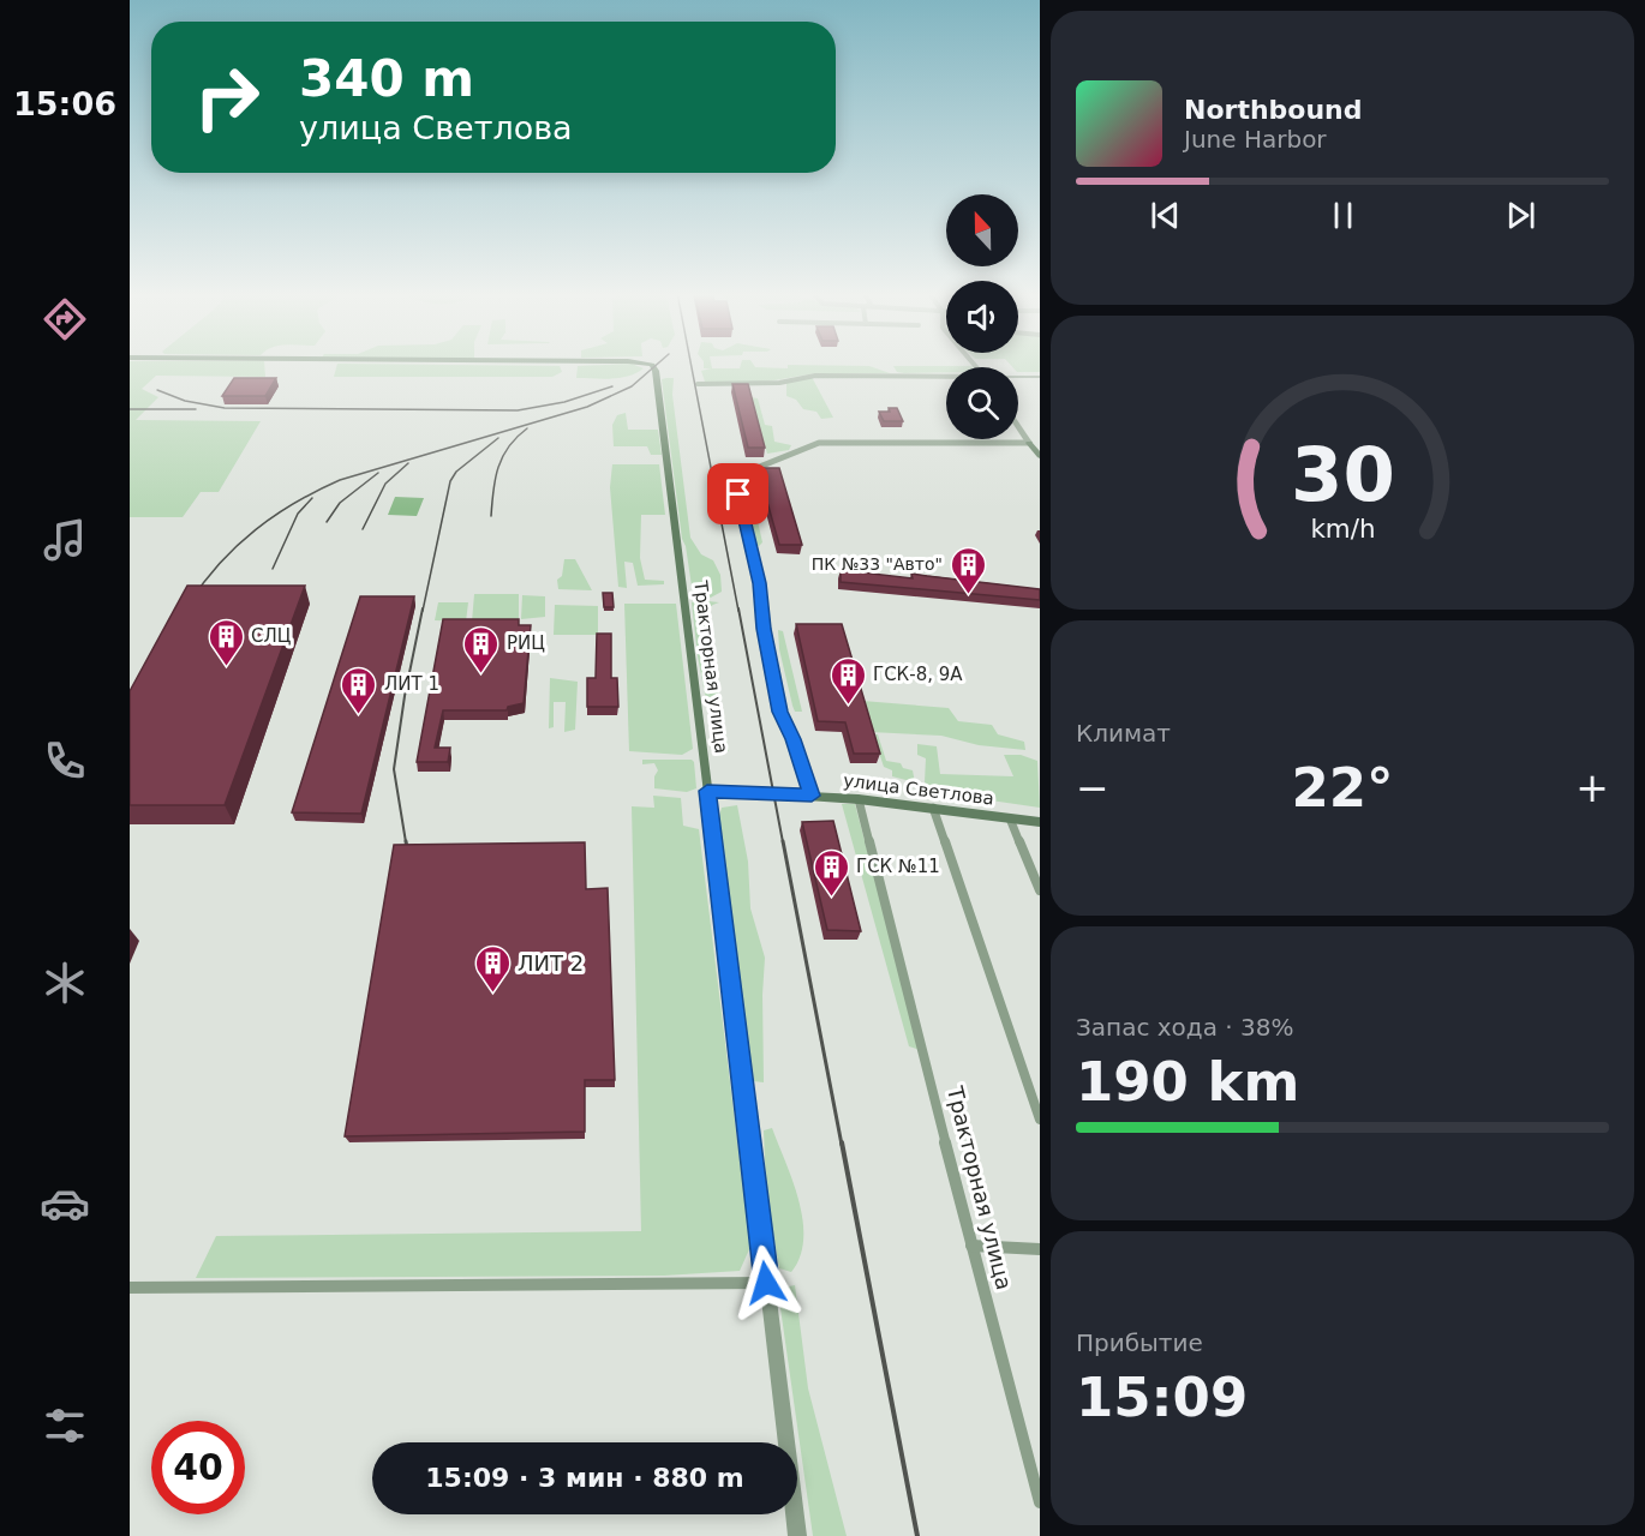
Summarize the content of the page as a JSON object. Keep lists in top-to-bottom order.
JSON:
{
  "streets": {
    "main road": ["Тракторная улица", "улица Светлова"]
  },
  "crossings": [
    ["Тракторная улица", "улица Светлова"]
  ],
  "places": {
    "building": [
      "ПК №33 \"Авто\"",
      "СЛЦ",
      "РИЦ",
      "ГСК-8, 9А",
      "ЛИТ 1",
      "ГСК №11",
      "ЛИТ 2"
    ]
  },
  "north": "top",
  "page": {
    "tabs": "15:06",
    "turn": ["340 m", "улица Светлова"],
    "song": ["Northbound", "June Harbor"],
    "tile": [
      "Климат",
      ["Запас хода · 38%", "190 km"],
      ["Прибытие", "15:09"]
    ],
    "heat": ["−", "22°", "+"],
    "limit": "40",
    "trip": "15:09 · 3 мин · 880 m",
    "gauge": ["30", "km/h"]
  }
}
